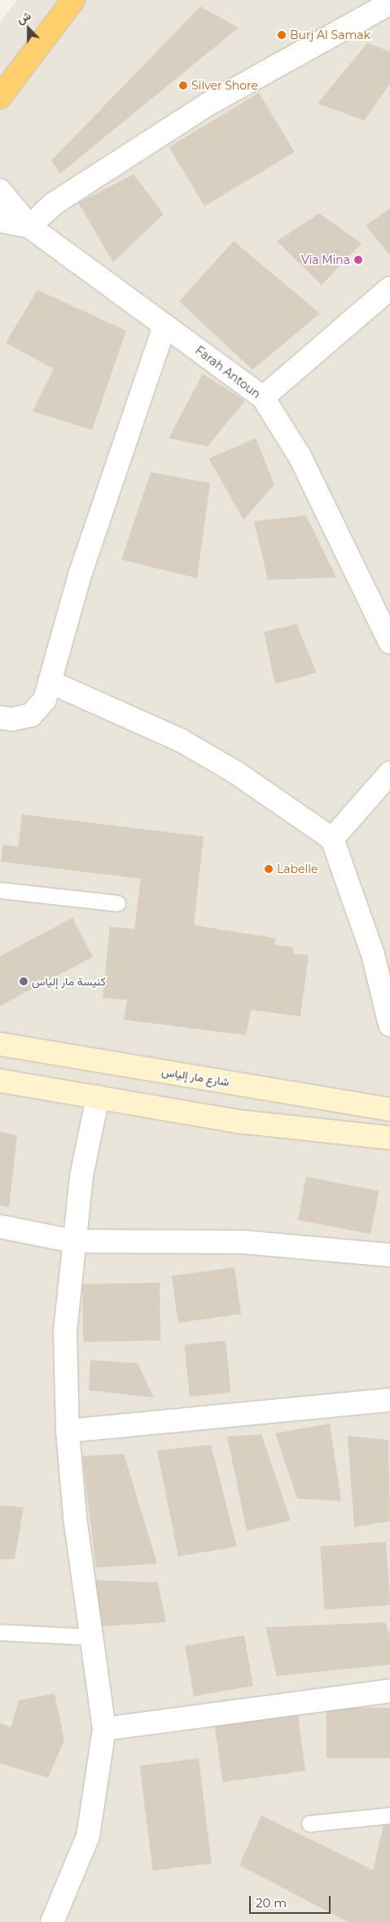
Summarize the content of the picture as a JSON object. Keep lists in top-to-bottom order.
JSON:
{
  "streets": {
    "street": ["Farah Antoun", "شارع مار إلياس"]
  },
  "places": [
    "Burj Al Samak",
    "Silver Shore",
    "Via Mina",
    "Labelle",
    "كنيسة مار إلياس"
  ],
  "scale_bar": "20 m",
  "north": "top"
}
